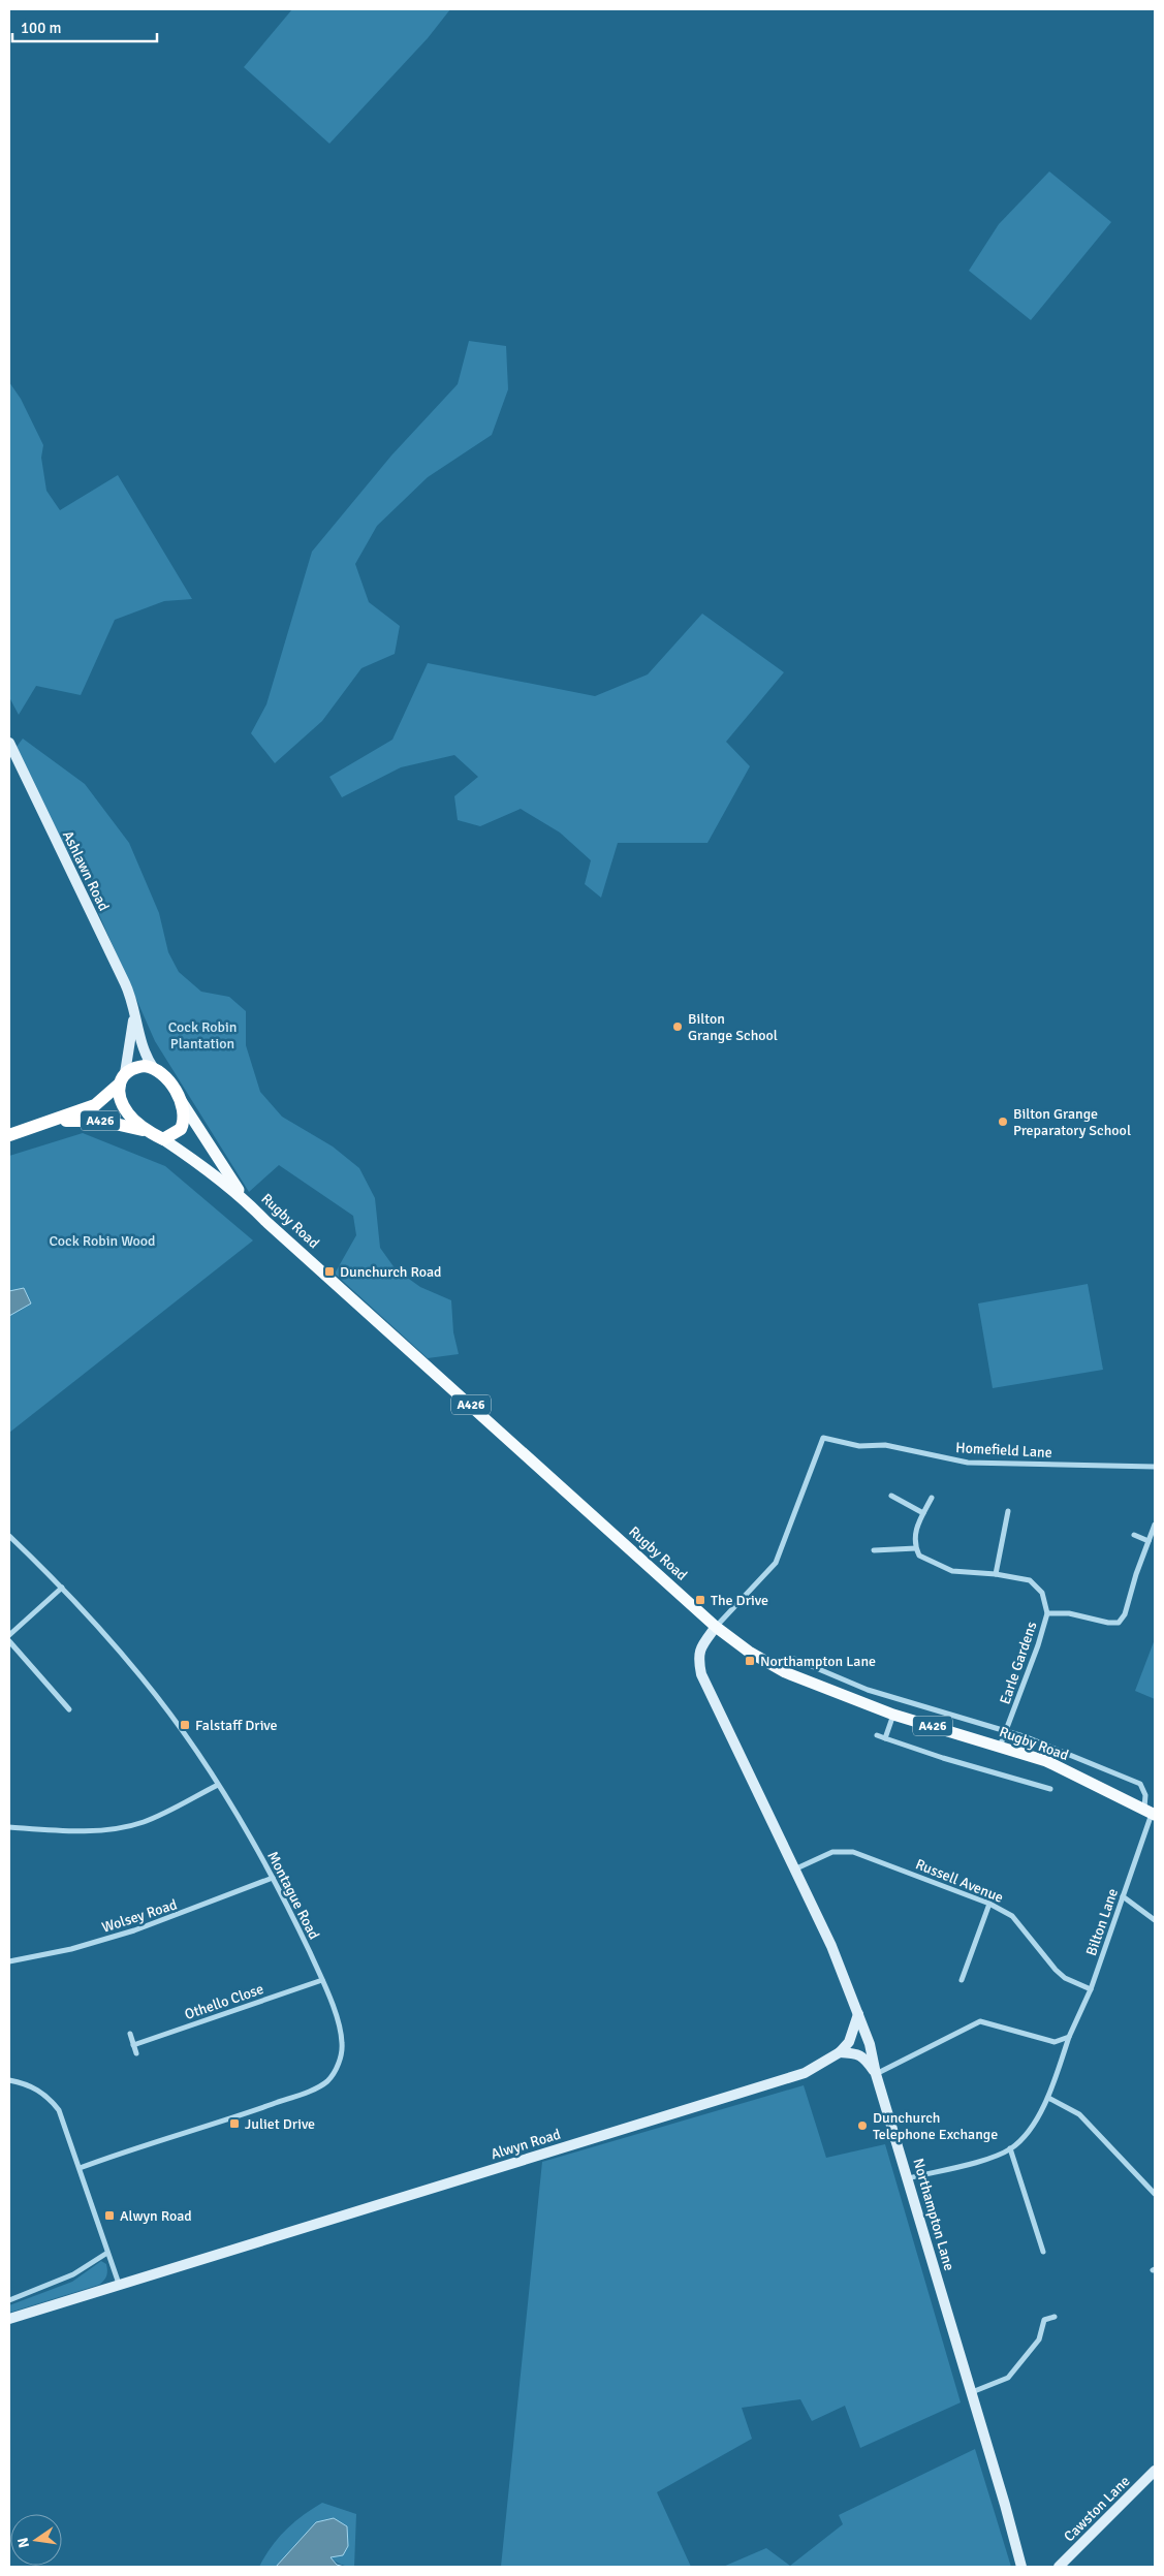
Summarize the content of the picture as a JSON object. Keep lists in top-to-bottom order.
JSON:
{
  "streets": {
    "highway": ["A426"],
    "main road": ["Rugby Road"],
    "street": [
      "Ashlawn Road",
      "Homefield Lane",
      "Earle Gardens",
      "Russell Avenue",
      "Montague Road",
      "Wolsey Road",
      "Bilton Lane",
      "Othello Close",
      "Alwyn Road",
      "Northampton Lane",
      "Cawston Lane"
    ]
  },
  "crossings": [
    ["Ashlawn Road", "A426"],
    ["A426", "Rugby Road"],
    ["Rugby Road", "Homefield Lane"],
    ["Rugby Road", "Earle Gardens"],
    ["Rugby Road", "Bilton Lane"],
    ["Rugby Road", "Northampton Lane"],
    ["Homefield Lane", "Northampton Lane"],
    ["Russell Avenue", "Bilton Lane"],
    ["Russell Avenue", "Northampton Lane"],
    ["Montague Road", "Wolsey Road"],
    ["Montague Road", "Othello Close"],
    ["Bilton Lane", "Northampton Lane"],
    ["Alwyn Road", "Northampton Lane"]
  ],
  "parks": ["Cock Robin Plantation", "Cock Robin Wood"],
  "places": {
    "other": ["Bilton Grange School", "Bilton Grange Preparatory School", "Dunchurch Telephone Exchange"],
    "transit": [
      "Dunchurch Road",
      "The Drive",
      "Northampton Lane",
      "Falstaff Drive",
      "Juliet Drive",
      "Alwyn Road"
    ]
  },
  "scale_bar": "100 m",
  "north": "left"
}
